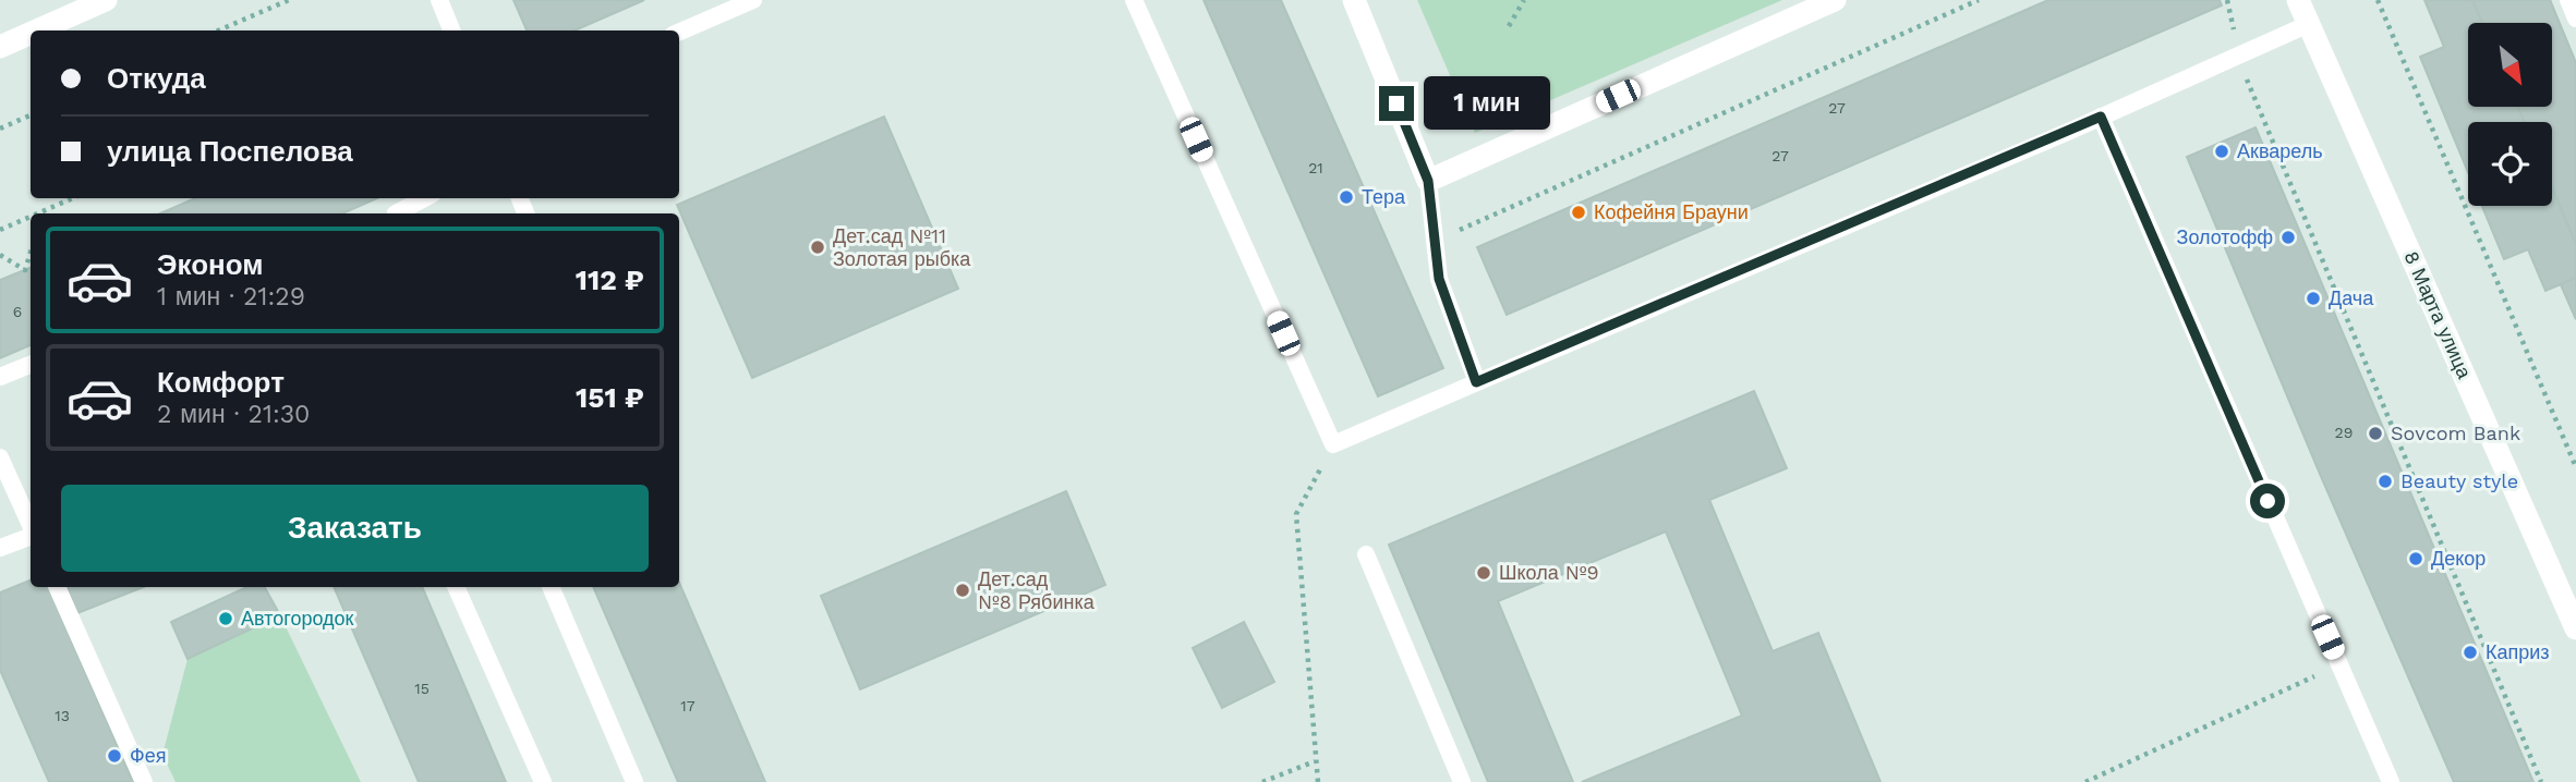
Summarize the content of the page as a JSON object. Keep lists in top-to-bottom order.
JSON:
{
  "streets": {
    "street": ["8 Марта улица"]
  },
  "places": [
    "Акварель",
    "Тера",
    "Кофейня Брауни",
    "Золотофф",
    "Дет.сад №11 Золотая рыбка",
    "Дача",
    "Sovcom Bank",
    "Beauty style",
    "Декор",
    "Школа №9",
    "Дет.сад №8 Рябинка",
    "Автогородок",
    "Каприз",
    "Фея"
  ],
  "house_numbers": [
    "27",
    "27",
    "21",
    "6",
    "29",
    "15",
    "17",
    "13"
  ],
  "north": "bottom right",
  "page": {
    "banner": ["Откуда", "улица Поспелова"],
    "bubble": "1 мин",
    "list": [
      {
        "name": "Эконом",
        "note": "1 мин · 21:29",
        "value": "112 ₽"
      },
      {
        "name": "Комфорт",
        "note": "2 мин · 21:30",
        "value": "151 ₽"
      }
    ],
    "buttons": "Заказать"
  }
}
